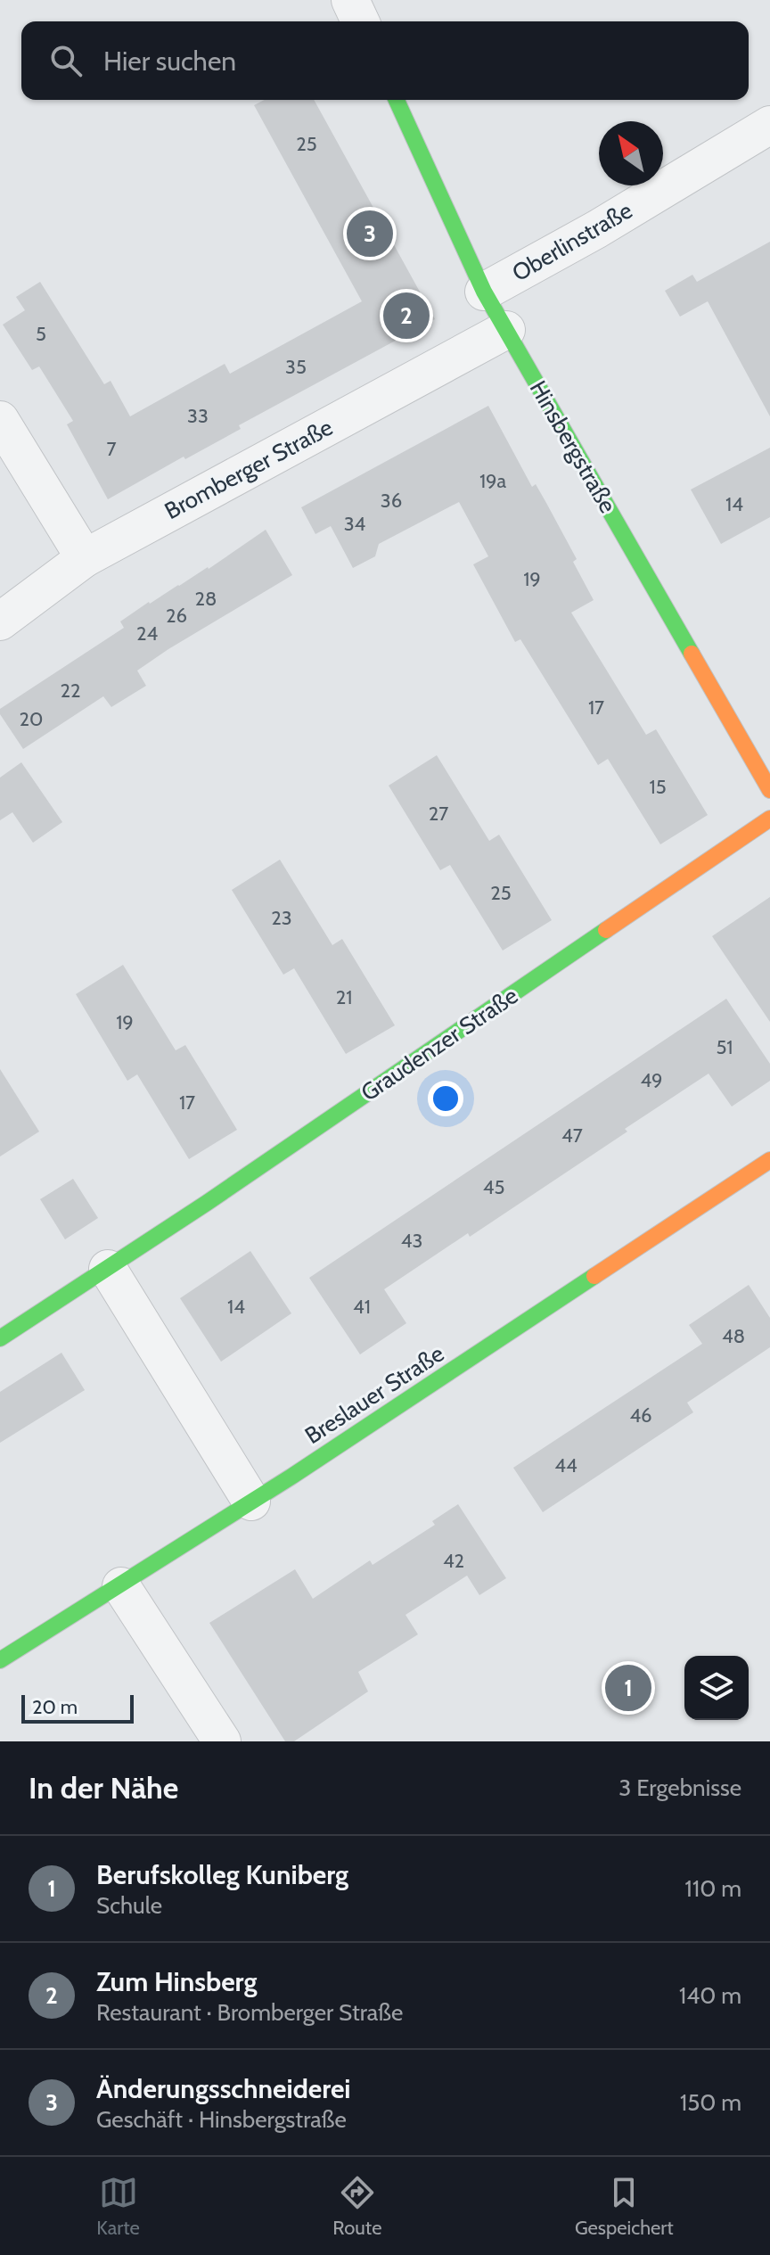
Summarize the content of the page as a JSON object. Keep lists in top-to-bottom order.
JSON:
{
  "streets": {
    "street": [
      "Oberlinstraße",
      "Hinsbergstraße",
      "Bromberger Straße",
      "Graudenzer Straße",
      "Breslauer Straße"
    ]
  },
  "crossings": [
    ["Oberlinstraße", "Hinsbergstraße"],
    ["Hinsbergstraße", "Bromberger Straße"]
  ],
  "house_numbers": [
    "25",
    "5",
    "35",
    "33",
    "7",
    "19a",
    "36",
    "14",
    "34",
    "19",
    "28",
    "26",
    "24",
    "22",
    "17",
    "20",
    "15",
    "27",
    "25",
    "23",
    "21",
    "19",
    "51",
    "49",
    "17",
    "47",
    "45",
    "43",
    "14",
    "41",
    "48",
    "46",
    "44",
    "42"
  ],
  "scale_bar": "20 m",
  "north": "top left",
  "page": {
    "search": "Hier suchen",
    "pins": ["3", "2", "1"],
    "scale": "20 m",
    "heading": ["In der Nähe", "3 Ergebnisse"],
    "list": [
      {
        "mark": "1",
        "name": "Berufskolleg Kuniberg",
        "note": "Schule",
        "value": "110 m"
      },
      {
        "mark": "2",
        "name": "Zum Hinsberg",
        "note": "Restaurant · Bromberger Straße",
        "value": "140 m"
      },
      {
        "mark": "3",
        "name": "Änderungsschneiderei",
        "note": "Geschäft · Hinsbergstraße",
        "value": "150 m"
      }
    ],
    "nav": ["Karte", "Route", "Gespeichert"]
  }
}
